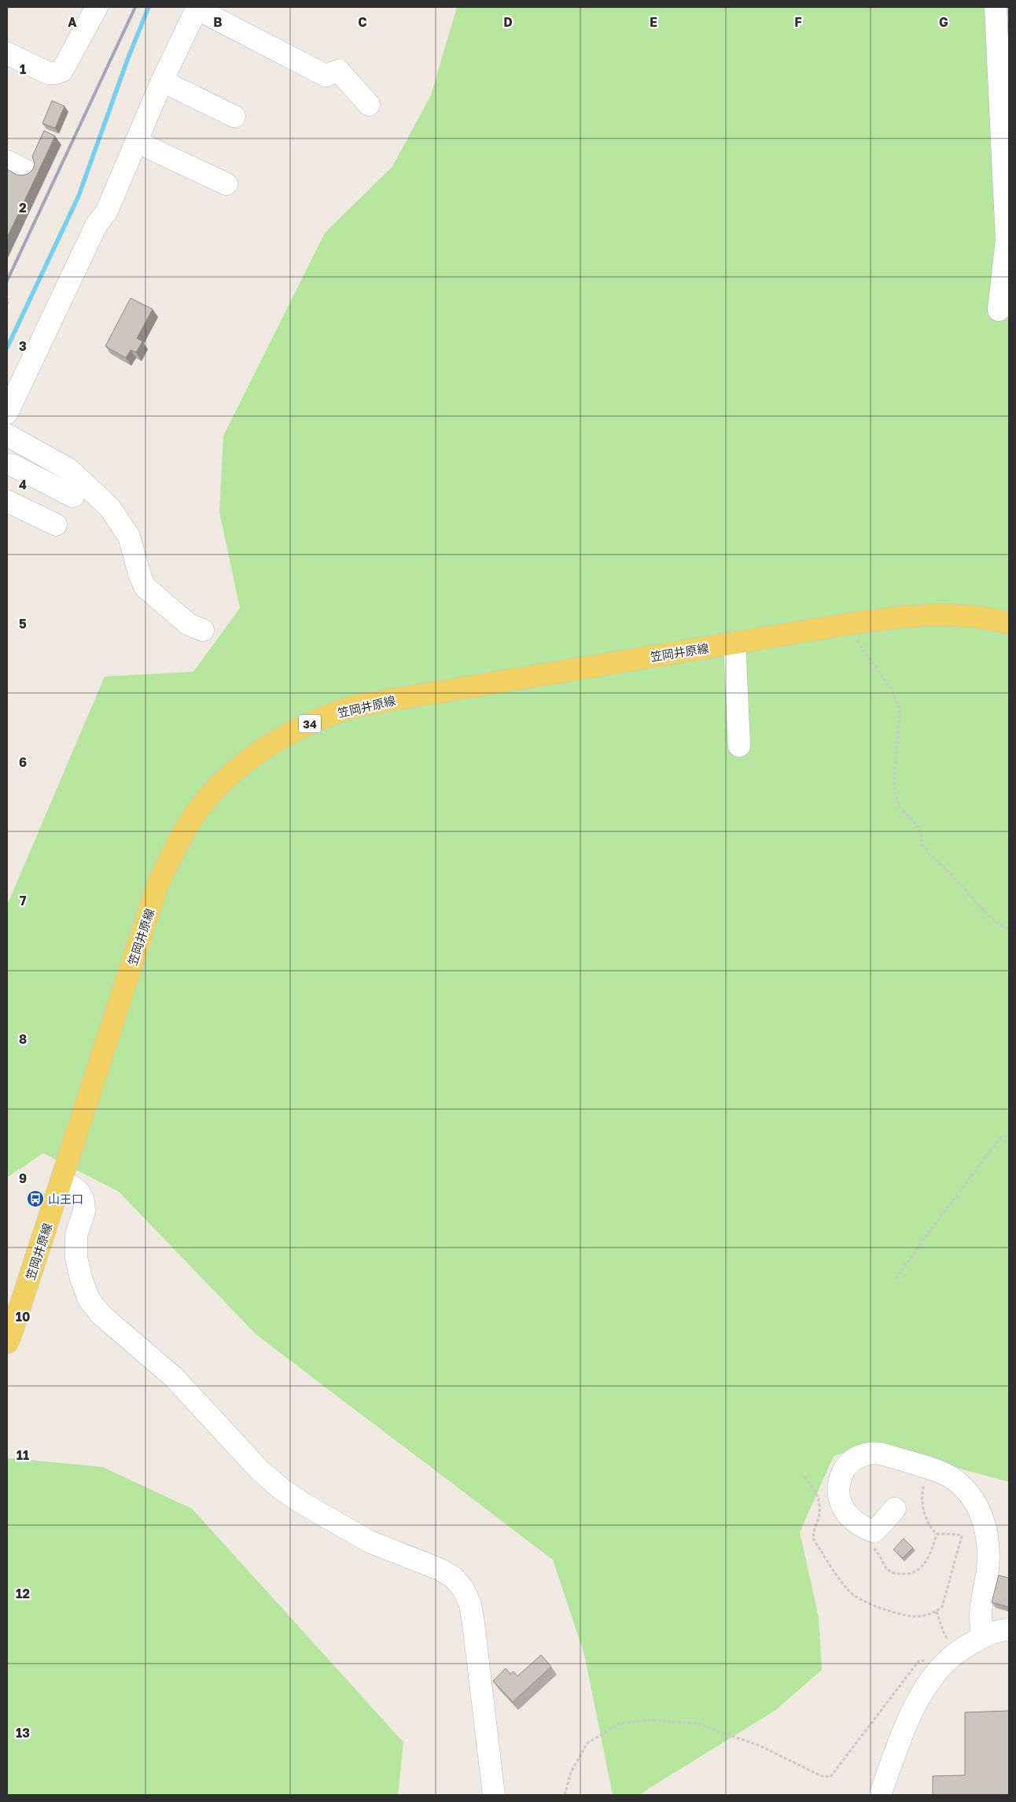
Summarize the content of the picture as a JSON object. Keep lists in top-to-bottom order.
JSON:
{
  "streets": {
    "main road": ["笠岡井原線", "34"]
  },
  "places": {
    "bus stop": ["山王口"]
  },
  "grid": {
    "columns": [
      "A",
      "B",
      "C",
      "D",
      "E",
      "F",
      "G"
    ],
    "rows": [
      "1",
      "2",
      "3",
      "4",
      "5",
      "6",
      "7",
      "8",
      "9",
      "10",
      "11",
      "12",
      "13"
    ]
  }
}
